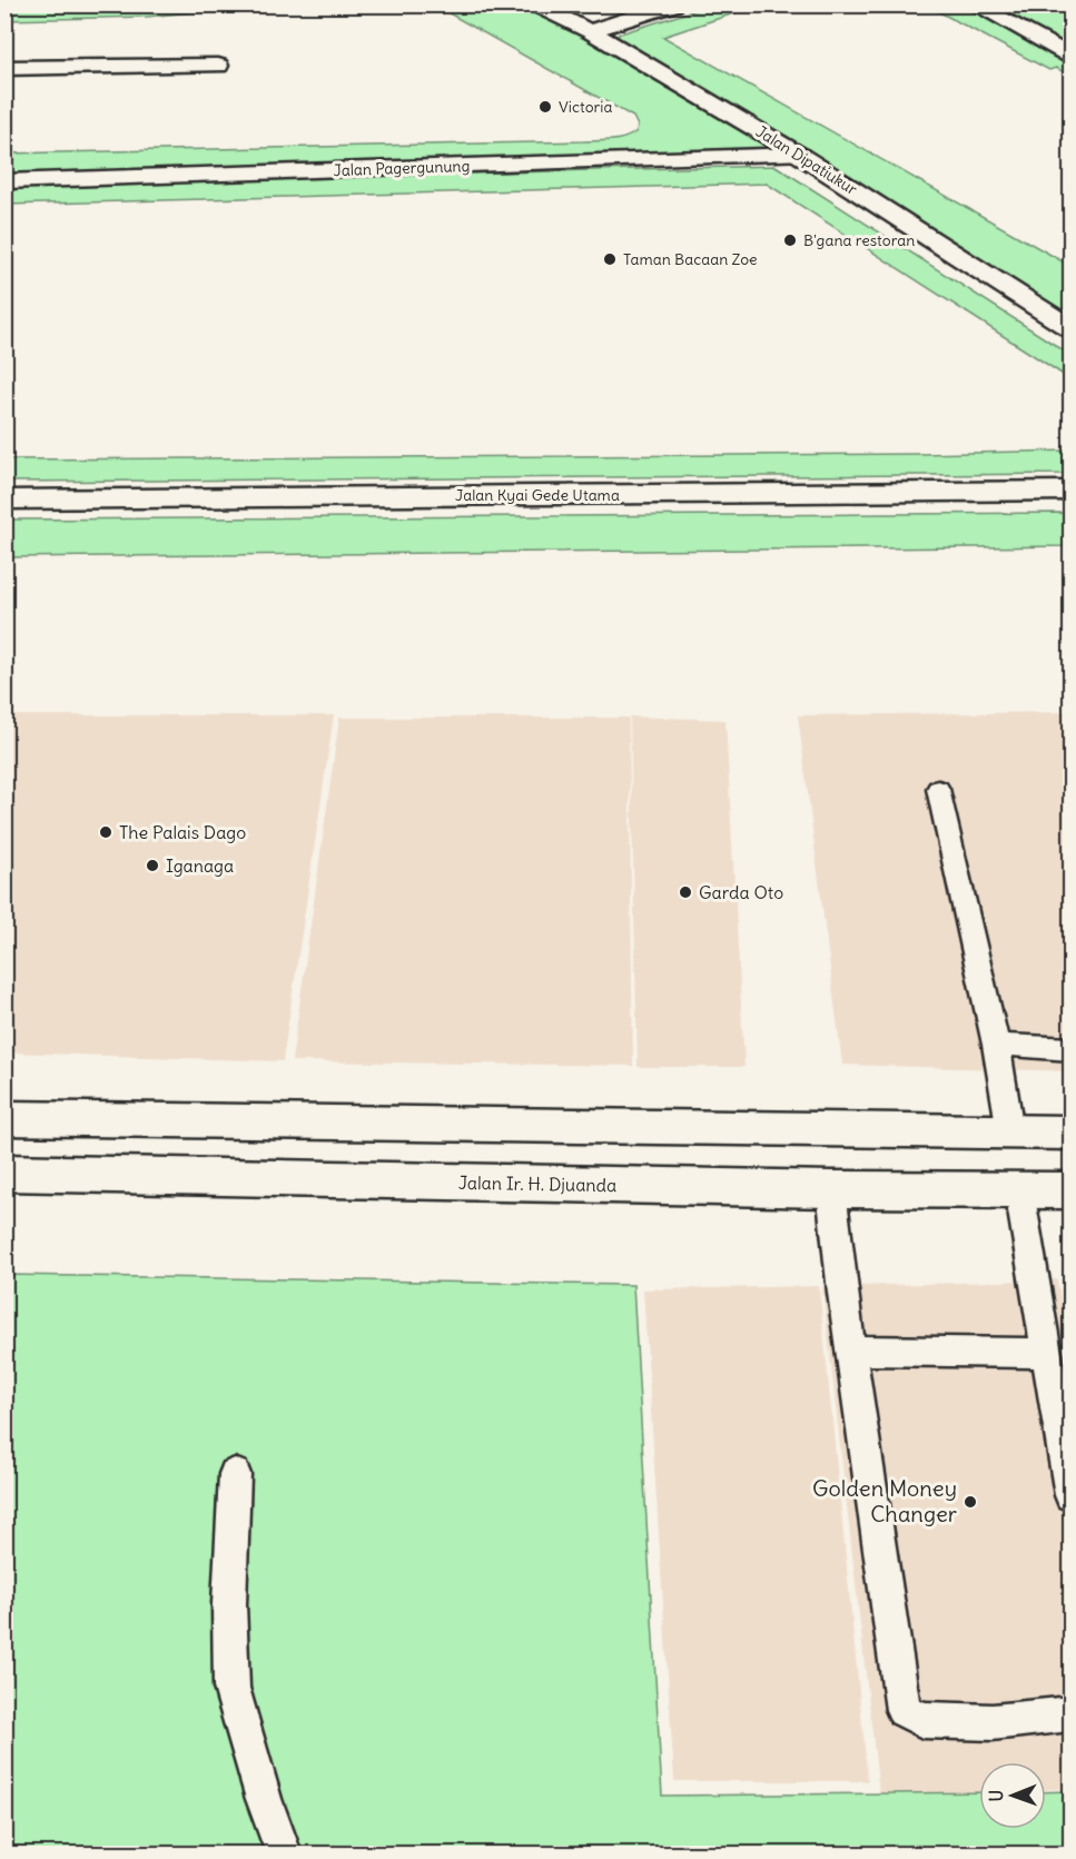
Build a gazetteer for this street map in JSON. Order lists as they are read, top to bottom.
{
  "streets": {
    "street": [
      "Jalan Dipatiukur",
      "Jalan Pagergunung",
      "Jalan Kyai Gede Utama",
      "Jalan Ir. H. Djuanda"
    ]
  },
  "crossings": [
    ["Jalan Dipatiukur", "Jalan Pagergunung"]
  ],
  "places": [
    "Victoria",
    "B'gana restoran",
    "Taman Bacaan Zoe",
    "The Palais Dago",
    "Iganaga",
    "Garda Oto",
    "Golden Money Changer"
  ],
  "north": "left"
}
